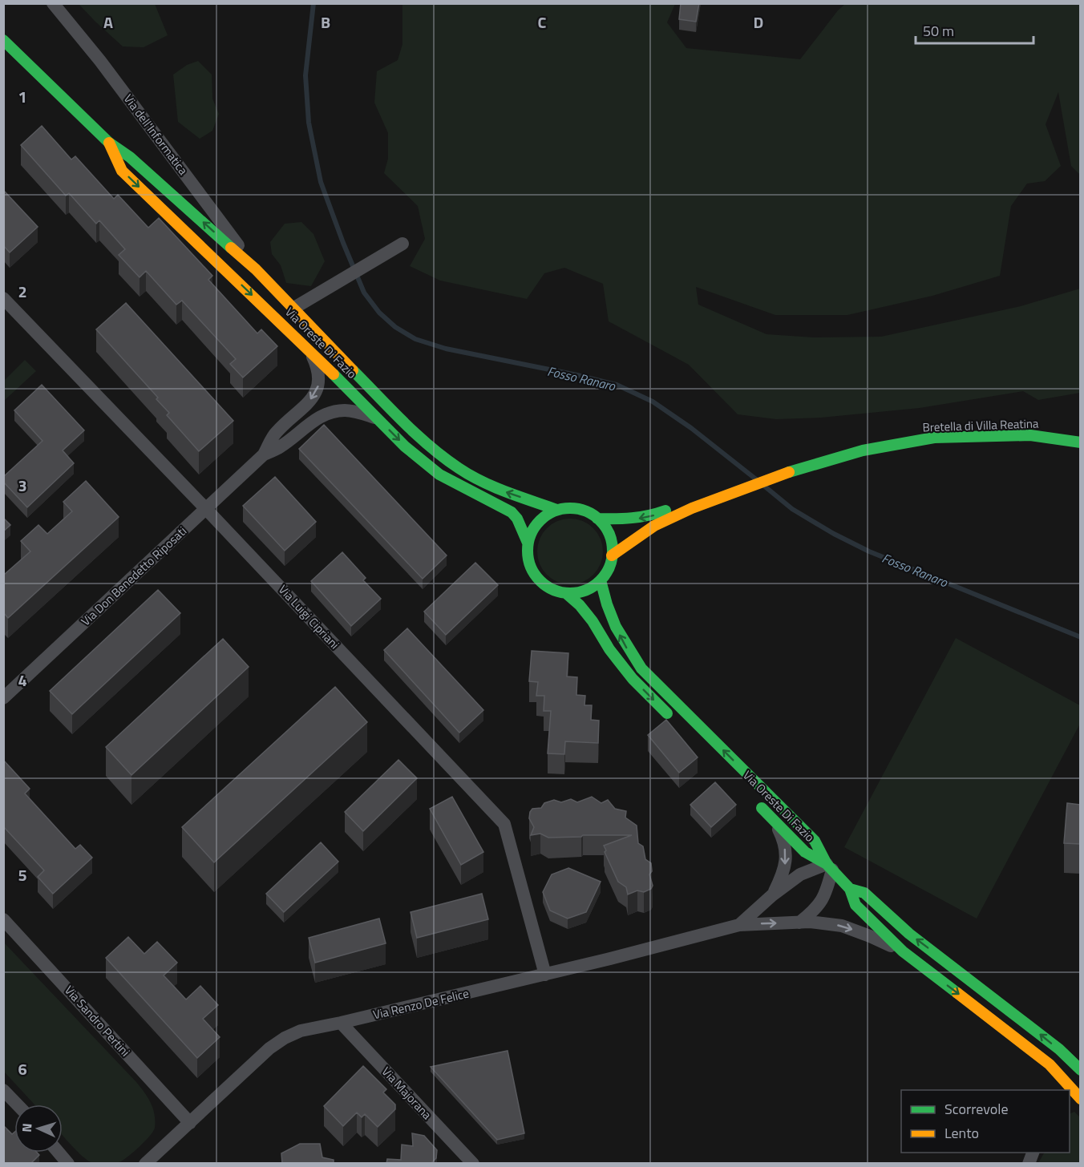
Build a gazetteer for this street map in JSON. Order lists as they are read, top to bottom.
{
  "streets": {
    "main road": ["Via Oreste Di Fazio", "Bretella di Villa Reatina"],
    "street": [
      "Via dell'Informatica",
      "Via Don Benedetto Riposati",
      "Via Luigi Cipriani",
      "Via Renzo De Felice",
      "Via Sandro Pertini",
      "Via Majorana"
    ]
  },
  "crossings": [
    ["Via dell'Informatica", "Via Oreste Di Fazio"],
    ["Via Don Benedetto Riposati", "Via Luigi Cipriani"],
    ["Via Luigi Cipriani", "Via Renzo De Felice"],
    ["Via Renzo De Felice", "Via Sandro Pertini"],
    ["Via Renzo De Felice", "Via Majorana"]
  ],
  "water": ["Fosso Ranaro"],
  "legend": ["Scorrevole", "Lento"],
  "scale_bar": "50 m",
  "north": "left",
  "grid": {
    "columns": [
      "A",
      "B",
      "C",
      "D"
    ],
    "rows": [
      "1",
      "2",
      "3",
      "4",
      "5",
      "6"
    ]
  }
}
